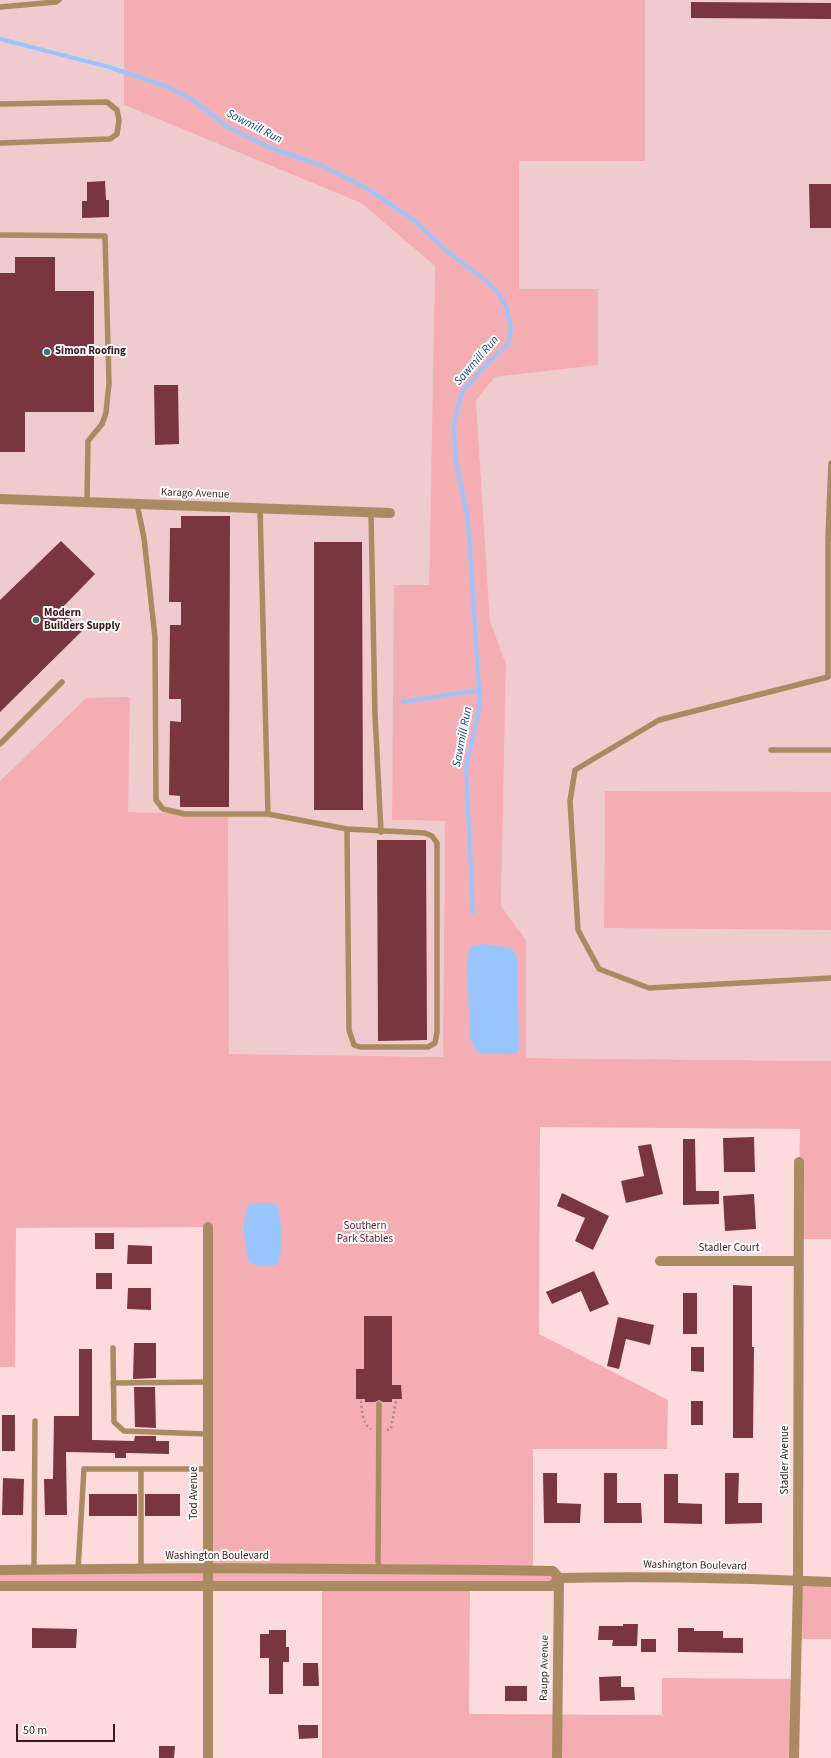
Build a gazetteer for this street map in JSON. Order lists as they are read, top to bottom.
{
  "streets": {
    "street": [
      "Karago Avenue",
      "Stadler Court",
      "Stadler Avenue",
      "Tod Avenue",
      "Washington Boulevard",
      "Raupp Avenue"
    ]
  },
  "crossings": [
    ["Stadler Court", "Stadler Avenue"],
    ["Stadler Avenue", "Washington Boulevard"],
    ["Tod Avenue", "Washington Boulevard"],
    ["Washington Boulevard", "Raupp Avenue"]
  ],
  "water": ["Sawmill Run"],
  "parks": ["Southern Park Stables"],
  "places": ["Simon Roofing", "Modern Builders Supply"],
  "scale_bar": "50 m"
}
